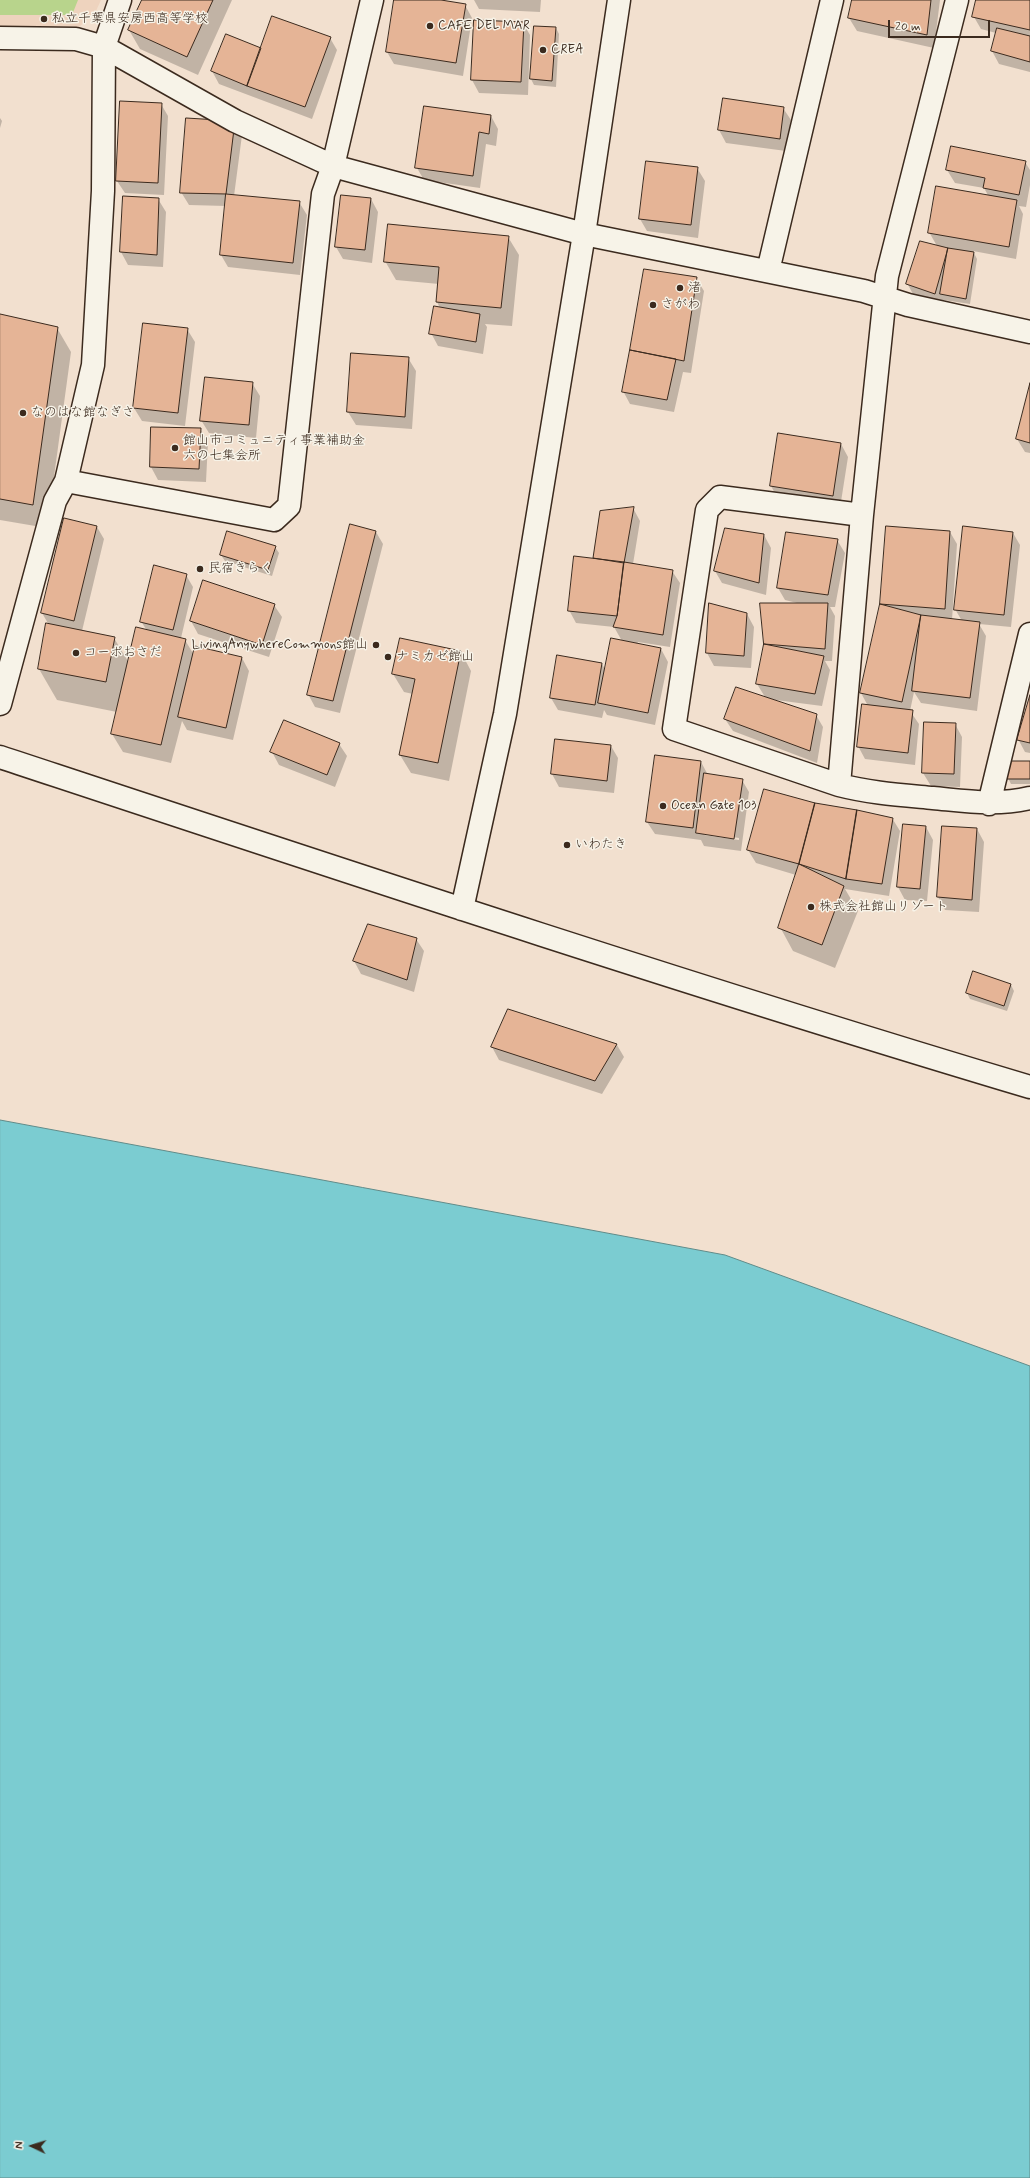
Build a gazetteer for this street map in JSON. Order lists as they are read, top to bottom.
{
  "places": [
    "私立千葉県安房西高等学校",
    "CAFE DEL MAR",
    "CREA",
    "渚",
    "さがわ",
    "なのはな館なぎさ",
    "館山市コミュニティ事業補助金 六の七集会所",
    "民宿きらく",
    "LivingAnywhereCommons館山",
    "コーポおさだ",
    "ナミカゼ館山",
    "Ocean Gate 103",
    "いわたき",
    "株式会社館山リゾート"
  ],
  "scale_bar": "20 m",
  "north": "left"
}
